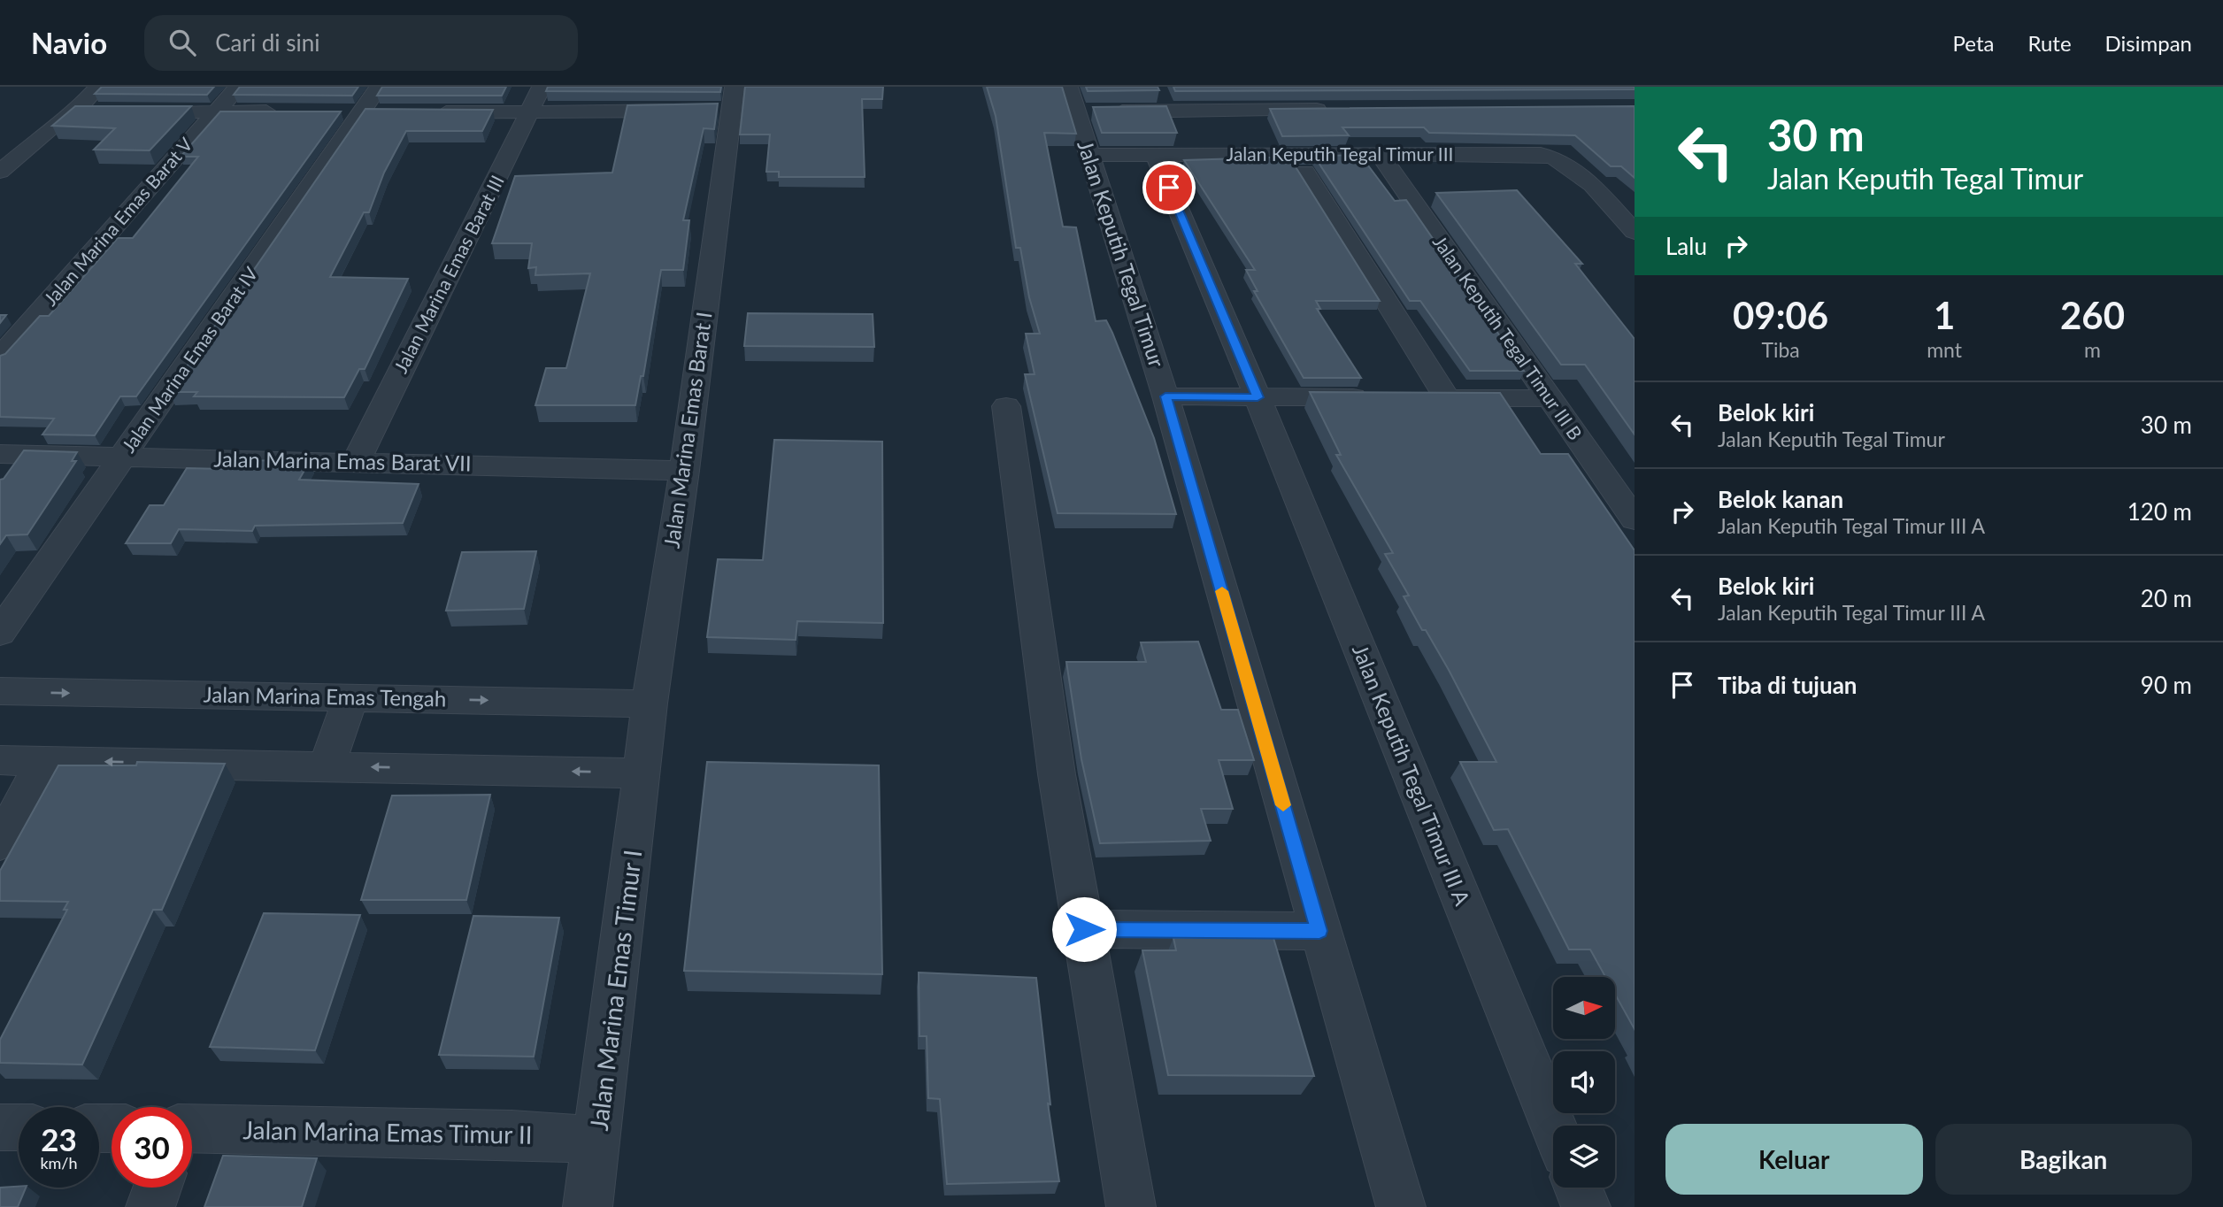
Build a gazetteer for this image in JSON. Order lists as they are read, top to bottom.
{
  "streets": {
    "street": [
      "Jalan Keputih Tegal Timur III",
      "Jalan Marina Emas Barat V",
      "Jalan Keputih Tegal Timur",
      "Jalan Marina Emas Barat III",
      "Jalan Keputih Tegal Timur III B",
      "Jalan Marina Emas Barat IV",
      "Jalan Marina Emas Barat I",
      "Jalan Marina Emas Barat VII",
      "Jalan Marina Emas Tengah",
      "Jalan Keputih Tegal Timur III A",
      "Jalan Marina Emas Timur I",
      "Jalan Marina Emas Timur II"
    ]
  },
  "crossings": [
    ["Jalan Keputih Tegal Timur III", "Jalan Keputih Tegal Timur"],
    ["Jalan Keputih Tegal Timur III", "Jalan Keputih Tegal Timur III B"],
    ["Jalan Keputih Tegal Timur III", "Jalan Keputih Tegal Timur III A"],
    ["Jalan Marina Emas Barat III", "Jalan Marina Emas Barat VII"],
    ["Jalan Marina Emas Barat IV", "Jalan Marina Emas Barat VII"],
    ["Jalan Marina Emas Barat I", "Jalan Marina Emas Barat VII"],
    ["Jalan Marina Emas Barat I", "Jalan Marina Emas Tengah"],
    ["Jalan Marina Emas Barat I", "Jalan Marina Emas Timur I"],
    ["Jalan Marina Emas Timur I", "Jalan Marina Emas Timur II"]
  ],
  "north": "right",
  "page": {
    "header": "Navio",
    "search": "Cari di sini",
    "nav": ["Peta", "Rute", "Disimpan"],
    "turn": ["30 m", "Jalan Keputih Tegal Timur"],
    "then": "Lalu",
    "eta": [
      "09:06",
      "Tiba",
      "1",
      "mnt",
      "260",
      "m"
    ],
    "list": [
      {
        "name": "Belok kiri",
        "note": "Jalan Keputih Tegal Timur",
        "value": "30 m"
      },
      {
        "name": "Belok kanan",
        "note": "Jalan Keputih Tegal Timur III A",
        "value": "120 m"
      },
      {
        "name": "Belok kiri",
        "note": "Jalan Keputih Tegal Timur III A",
        "value": "20 m"
      },
      {
        "name": "Tiba di tujuan",
        "value": "90 m"
      }
    ],
    "speed": "23 km/h",
    "limit": "30",
    "buttons": ["Keluar", "Bagikan"]
  }
}
